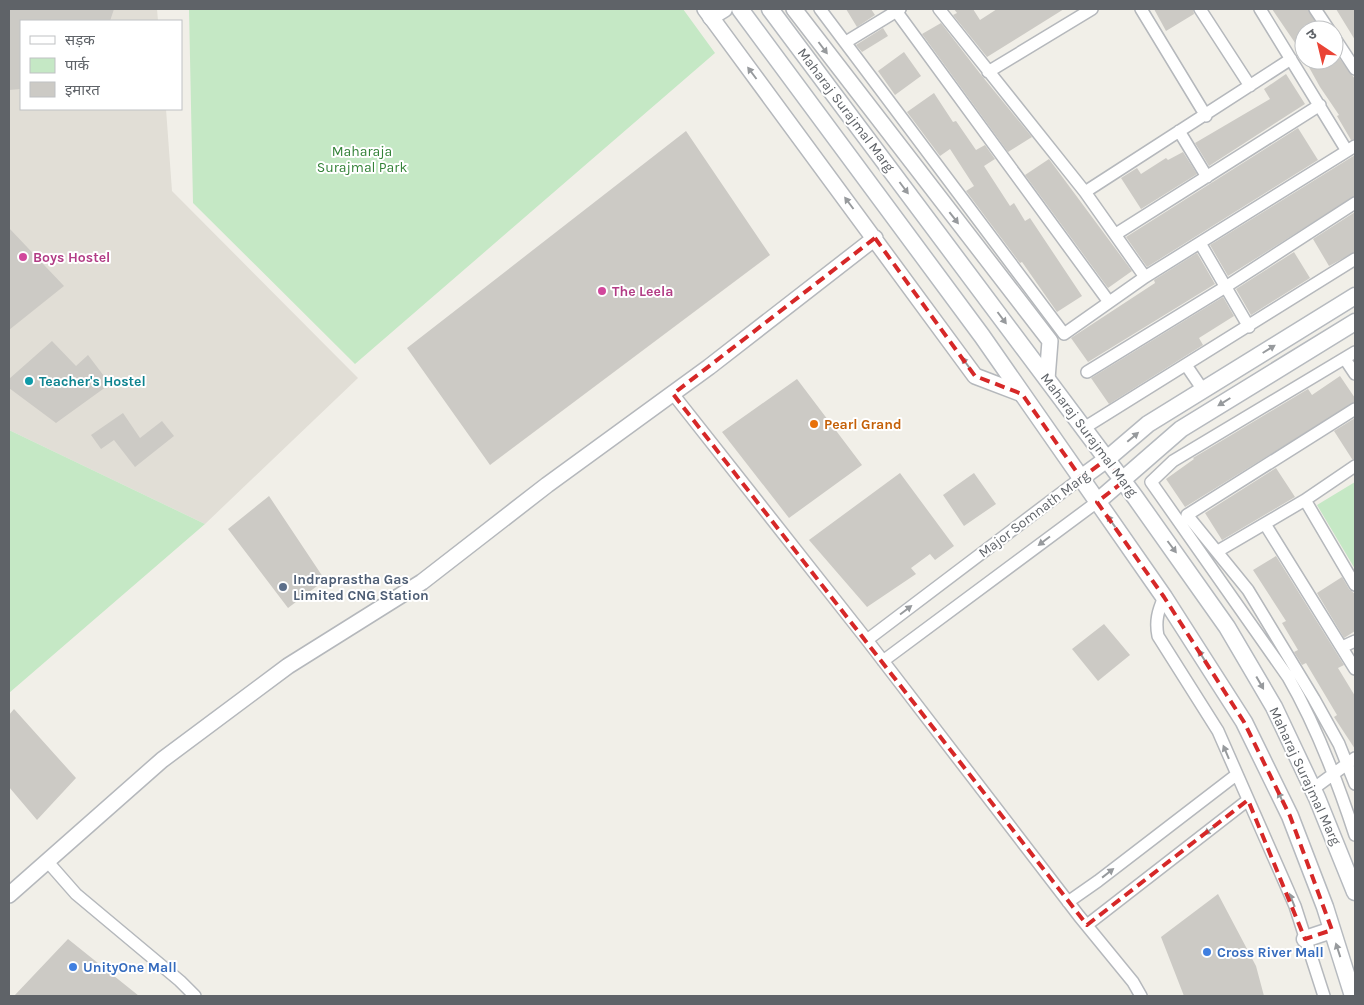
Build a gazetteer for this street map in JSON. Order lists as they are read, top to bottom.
{
  "streets": {
    "main road": ["Maharaj Surajmal Marg", "Major Somnath Marg"]
  },
  "crossings": [
    ["Maharaj Surajmal Marg", "Major Somnath Marg"]
  ],
  "parks": ["Maharaja Surajmal Park"],
  "places": [
    "Boys Hostel",
    "The Leela",
    "Teacher's Hostel",
    "Pearl Grand",
    "Indraprastha Gas Limited CNG Station",
    "Cross River Mall",
    "UnityOne Mall"
  ],
  "legend": ["सड़क", "पार्क", "इमारत"],
  "north": "top left"
}
